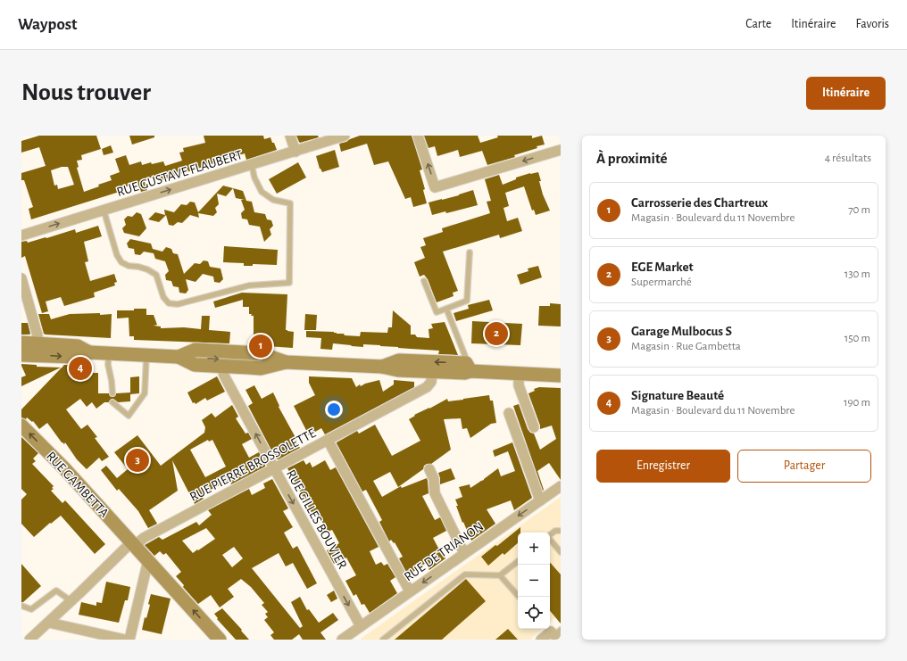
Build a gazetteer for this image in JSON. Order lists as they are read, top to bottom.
{
  "streets": {
    "main road": ["RUE GAMBETTA"],
    "street": [
      "RUE GUSTAVE FLAUBERT",
      "RUE PIERRE BROSSOLETTE",
      "RUE GILLES BOUVIER",
      "RUE DE TRIANON"
    ]
  },
  "crossings": [
    ["RUE PIERRE BROSSOLETTE", "RUE GAMBETTA"],
    ["RUE PIERRE BROSSOLETTE", "RUE GILLES BOUVIER"],
    ["RUE GILLES BOUVIER", "RUE DE TRIANON"]
  ],
  "one_way": ["RUE GUSTAVE FLAUBERT", "RUE GAMBETTA", "RUE DE TRIANON"],
  "page": {
    "header": "Waypost",
    "nav": ["Carte", "Itinéraire", "Favoris"],
    "buttons": [
      "Itinéraire",
      ["Enregistrer", "Partager"]
    ],
    "title": "Nous trouver",
    "heading": ["À proximité", "4 résultats"],
    "list": [
      {
        "mark": "1",
        "name": "Carrosserie des Chartreux",
        "note": "Magasin · Boulevard du 11 Novembre",
        "value": "70 m"
      },
      {
        "mark": "2",
        "name": "EGE Market",
        "note": "Supermarché",
        "value": "130 m"
      },
      {
        "mark": "3",
        "name": "Garage Mulbocus S",
        "note": "Magasin · Rue Gambetta",
        "value": "150 m"
      },
      {
        "mark": "4",
        "name": "Signature Beauté",
        "note": "Magasin · Boulevard du 11 Novembre",
        "value": "190 m"
      }
    ],
    "pins": [
      "2",
      "1",
      "4",
      "3"
    ],
    "map_buttons": ["+", "−"]
  }
}
